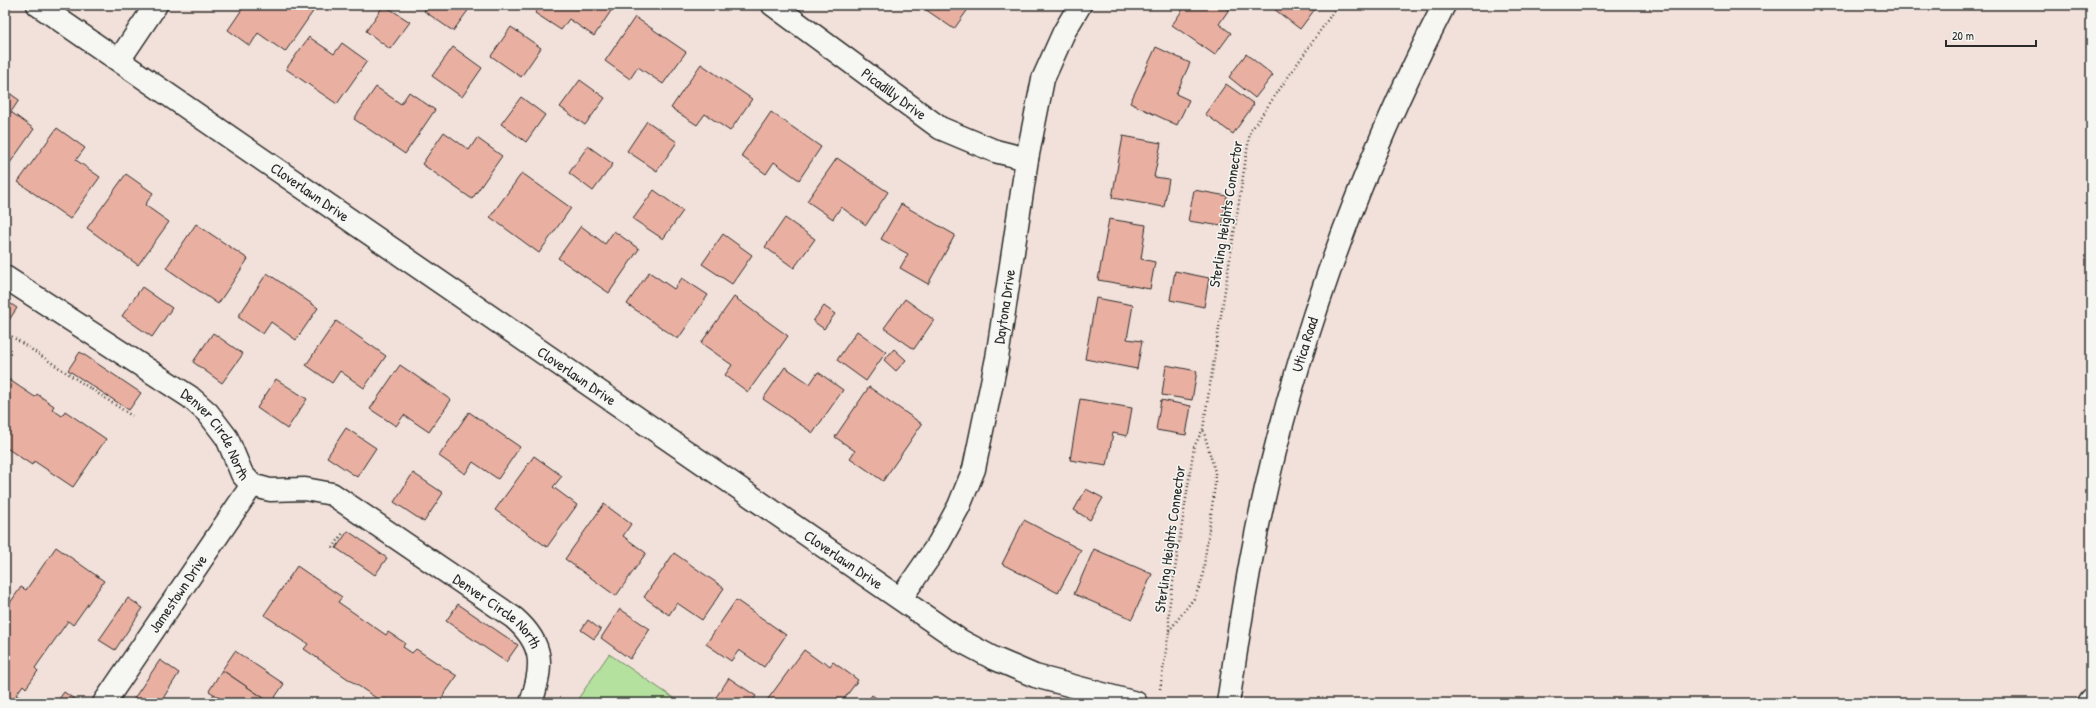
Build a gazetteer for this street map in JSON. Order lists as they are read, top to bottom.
{
  "streets": {
    "street": [
      "Picadilly Drive",
      "Cloverlawn Drive",
      "Daytona Drive",
      "Utica Road",
      "Denver Circle North",
      "Jamestown Drive"
    ],
    "path": ["Sterling Heights Connector"]
  },
  "crossings": [
    ["Picadilly Drive", "Daytona Drive"],
    ["Cloverlawn Drive", "Daytona Drive"],
    ["Denver Circle North", "Jamestown Drive"]
  ],
  "scale_bar": "20 m"
}
